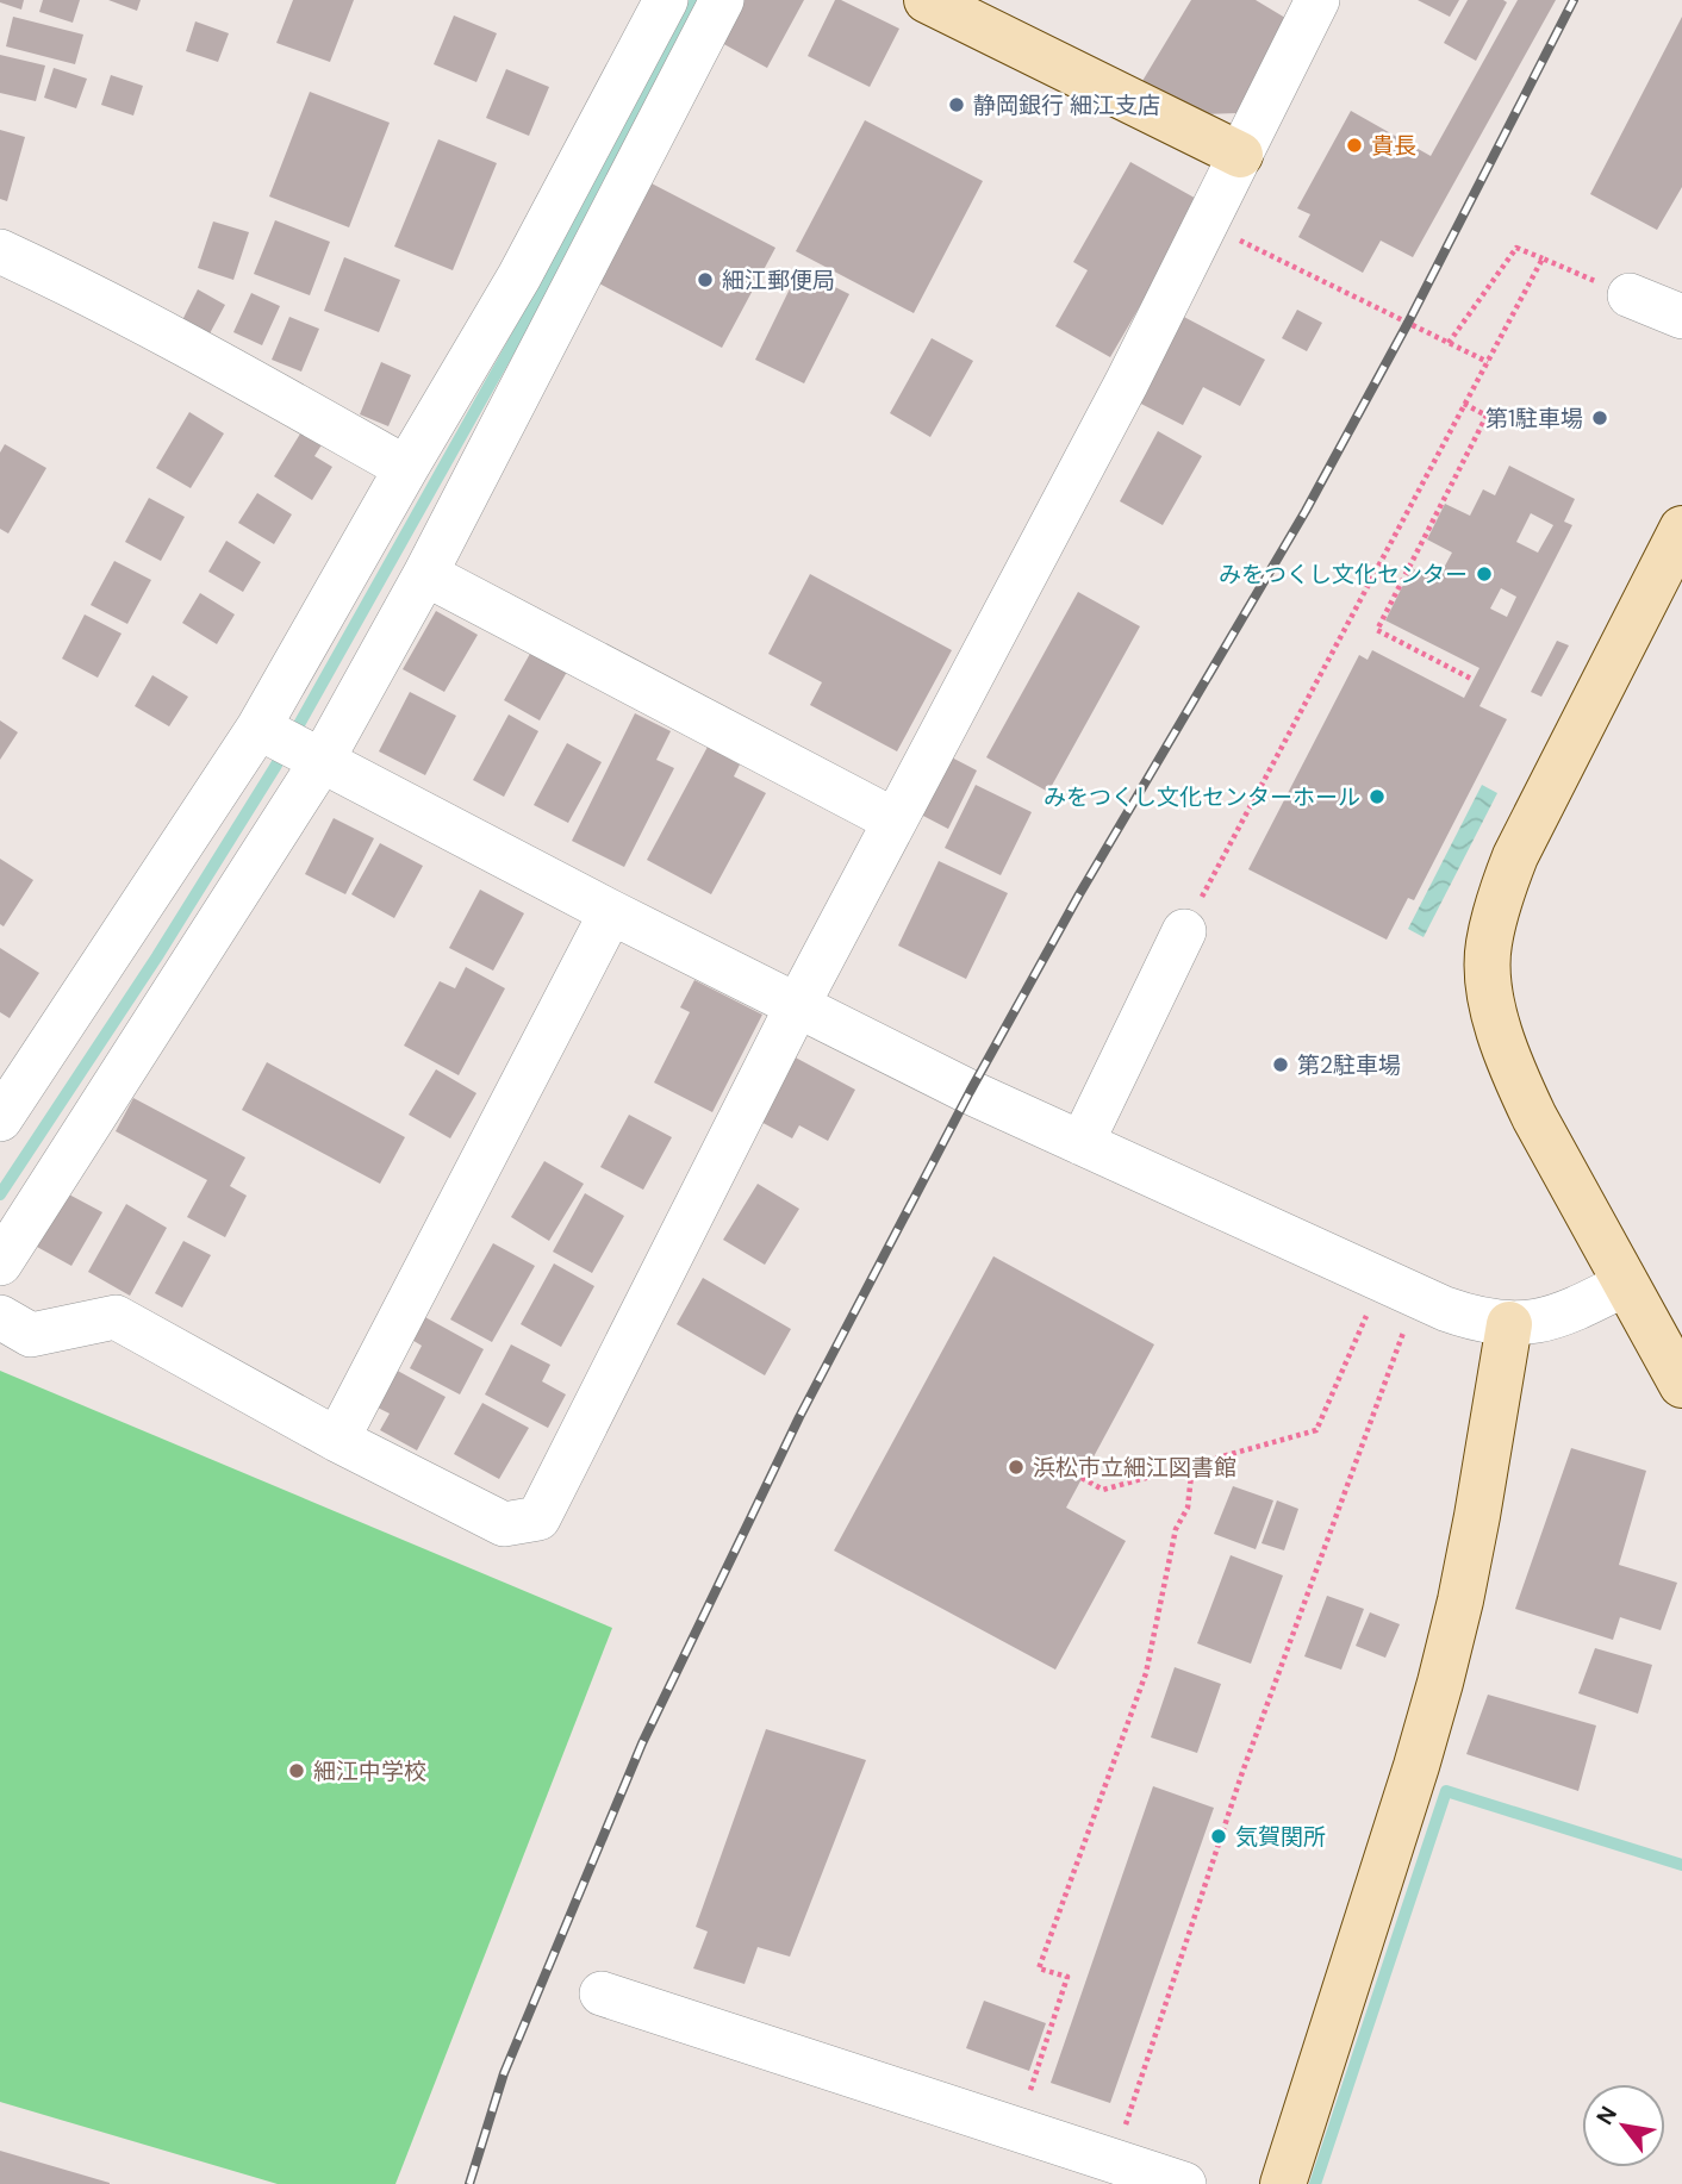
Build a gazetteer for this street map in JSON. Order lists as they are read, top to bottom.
{
  "places": [
    "静岡銀行 細江支店",
    "貴長",
    "細江郵便局",
    "第1駐車場",
    "みをつくし文化センター",
    "みをつくし文化センターホール",
    "第2駐車場",
    "浜松市立細江図書館",
    "細江中学校",
    "気賀関所"
  ],
  "north": "top left"
}
